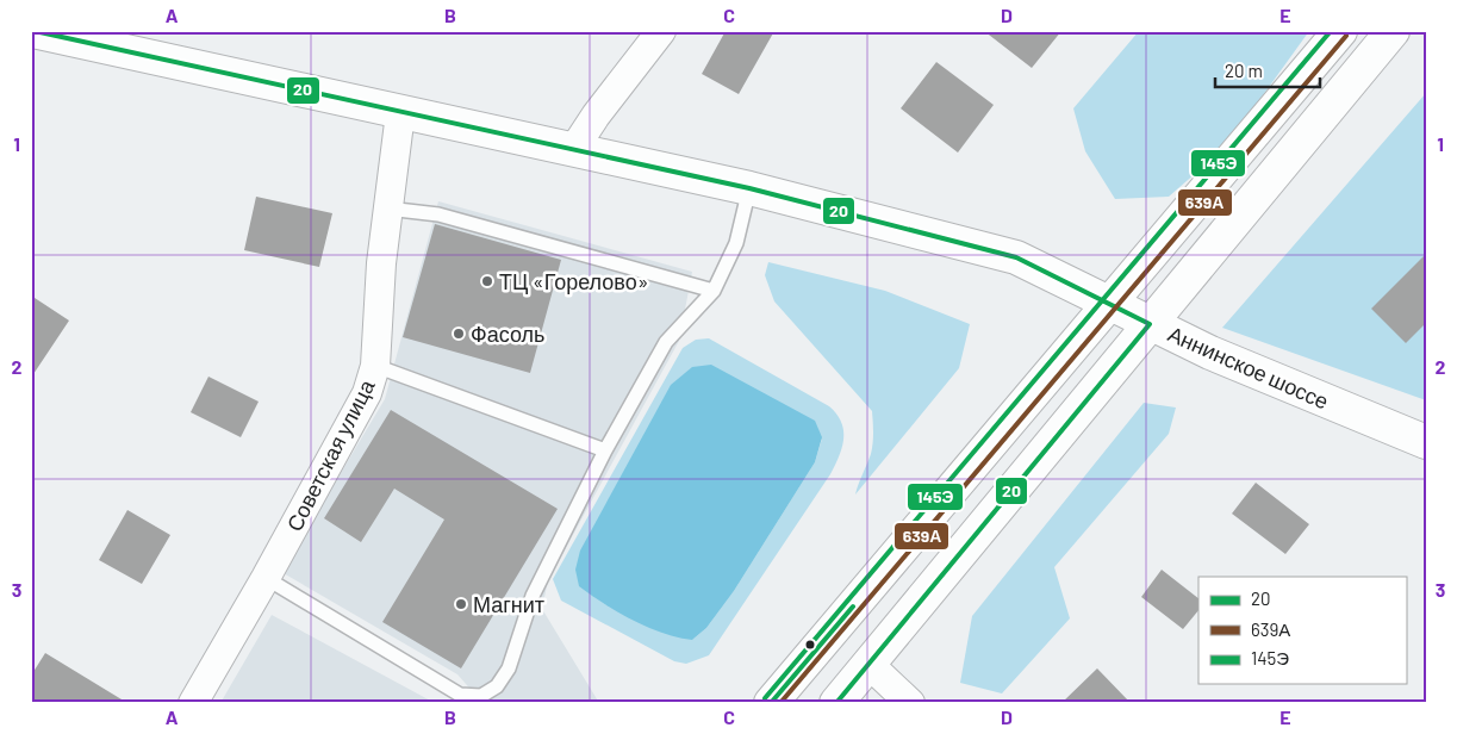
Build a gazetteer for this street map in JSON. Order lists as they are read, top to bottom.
{
  "streets": {
    "main road": ["Аннинское шоссе"],
    "street": ["Советская улица"]
  },
  "crossings": [
    ["Аннинское шоссе", "Советская улица"]
  ],
  "places": ["ТЦ «Горелово»", "Фасоль", "Магнит"],
  "lines": ["transit line 20", "transit line 145Э", "transit line 639А"],
  "legend": ["20", "639А", "145Э"],
  "scale_bar": "20 m",
  "grid": {
    "columns": [
      "A",
      "B",
      "C",
      "D",
      "E"
    ],
    "rows": ["1", "2", "3"]
  }
}
